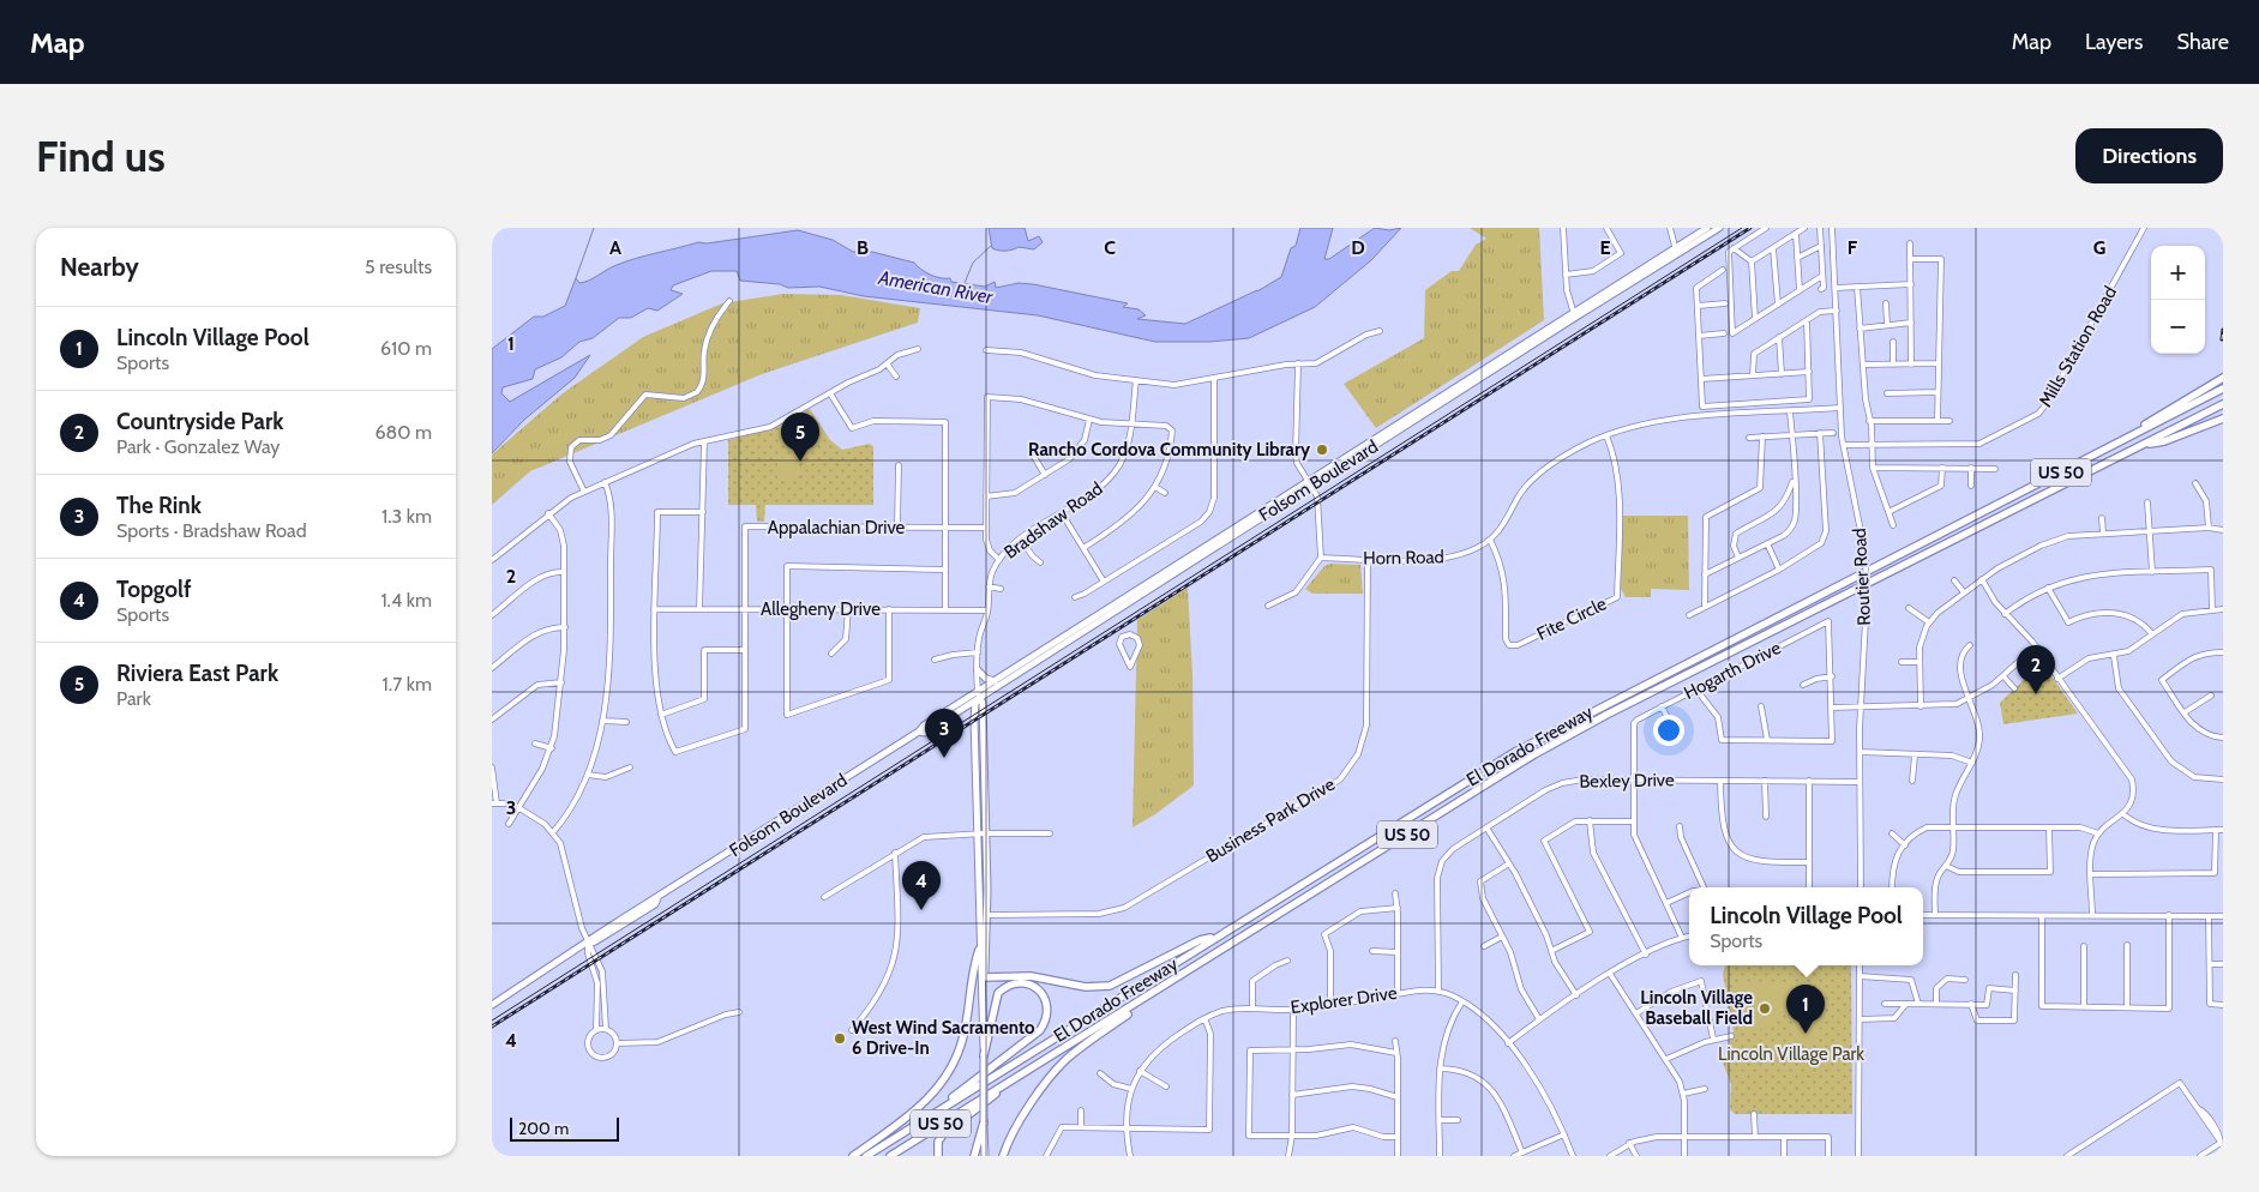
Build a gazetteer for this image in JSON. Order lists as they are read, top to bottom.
{
  "streets": {
    "highway": ["US 50", "El Dorado Freeway"],
    "main road": ["Folsom Boulevard", "Bradshaw Road"],
    "street": [
      "Mills Station Road",
      "Appalachian Drive",
      "Horn Road",
      "Routier Road",
      "Allegheny Drive",
      "Fite Circle",
      "Hogarth Drive",
      "Bexley Drive",
      "Business Park Drive",
      "Explorer Drive"
    ]
  },
  "crossings": [
    ["Mills Station Road", "Routier Road"],
    ["Folsom Boulevard", "Bradshaw Road"],
    ["Bradshaw Road", "Allegheny Drive"],
    ["Bradshaw Road", "Business Park Drive"],
    ["Appalachian Drive", "Allegheny Drive"],
    ["Horn Road", "Routier Road"],
    ["Horn Road", "Fite Circle"],
    ["Horn Road", "Business Park Drive"],
    ["Routier Road", "Bexley Drive"],
    ["Hogarth Drive", "Bexley Drive"],
    ["Bexley Drive", "Explorer Drive"]
  ],
  "water": ["American River"],
  "parks": ["Lincoln Village Park"],
  "places": ["Rancho Cordova Community Library", "Lincoln Village Baseball Field", "West Wind Sacramento 6 Drive-In"],
  "scale_bar": "200 m",
  "page": {
    "header": "Map",
    "nav": ["Map", "Layers", "Share"],
    "buttons": "Directions",
    "title": "Find us",
    "heading": ["Nearby", "5 results"],
    "map_buttons": ["+", "−"],
    "list": [
      {
        "mark": "1",
        "name": "Lincoln Village Pool",
        "note": "Sports",
        "value": "610 m"
      },
      {
        "mark": "2",
        "name": "Countryside Park",
        "note": "Park · Gonzalez Way",
        "value": "680 m"
      },
      {
        "mark": "3",
        "name": "The Rink",
        "note": "Sports · Bradshaw Road",
        "value": "1.3 km"
      },
      {
        "mark": "4",
        "name": "Topgolf",
        "note": "Sports",
        "value": "1.4 km"
      },
      {
        "mark": "5",
        "name": "Riviera East Park",
        "note": "Park",
        "value": "1.7 km"
      }
    ],
    "pins": [
      "5",
      "2",
      "3",
      "4",
      "1"
    ],
    "popup": ["Lincoln Village Pool", "Sports"],
    "scale": "200 m"
  },
  "grid": {
    "columns": [
      "A",
      "B",
      "C",
      "D",
      "E",
      "F",
      "G"
    ],
    "rows": [
      "1",
      "2",
      "3",
      "4"
    ]
  }
}
